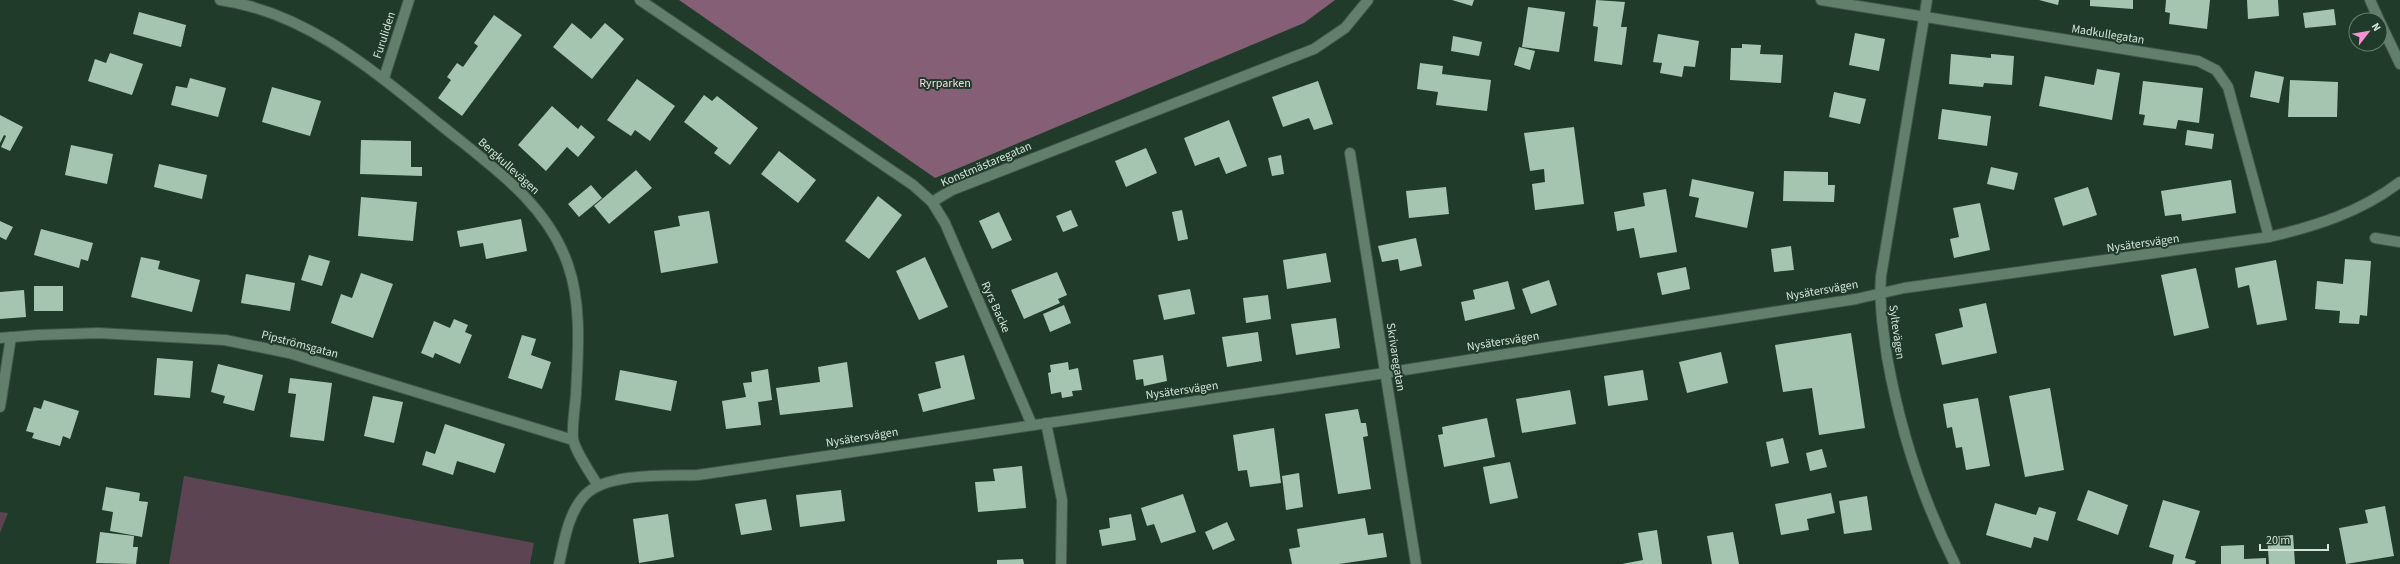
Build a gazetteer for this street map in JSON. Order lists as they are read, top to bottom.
{
  "streets": {
    "street": [
      "Madkullegatan",
      "Furuliden",
      "Konstmästaregatan",
      "Bergkullevägen",
      "Nysätersvägen",
      "Ryrs Backe",
      "Syltevägen",
      "Pipströmsgatan",
      "Skrivaregatan"
    ]
  },
  "crossings": [
    ["Madkullegatan", "Nysätersvägen"],
    ["Madkullegatan", "Syltevägen"],
    ["Furuliden", "Bergkullevägen"],
    ["Konstmästaregatan", "Ryrs Backe"],
    ["Bergkullevägen", "Pipströmsgatan"],
    ["Nysätersvägen", "Ryrs Backe"],
    ["Nysätersvägen", "Syltevägen"],
    ["Nysätersvägen", "Skrivaregatan"]
  ],
  "parks": ["Ryrparken"],
  "scale_bar": "20 m",
  "north": "top right"
}
